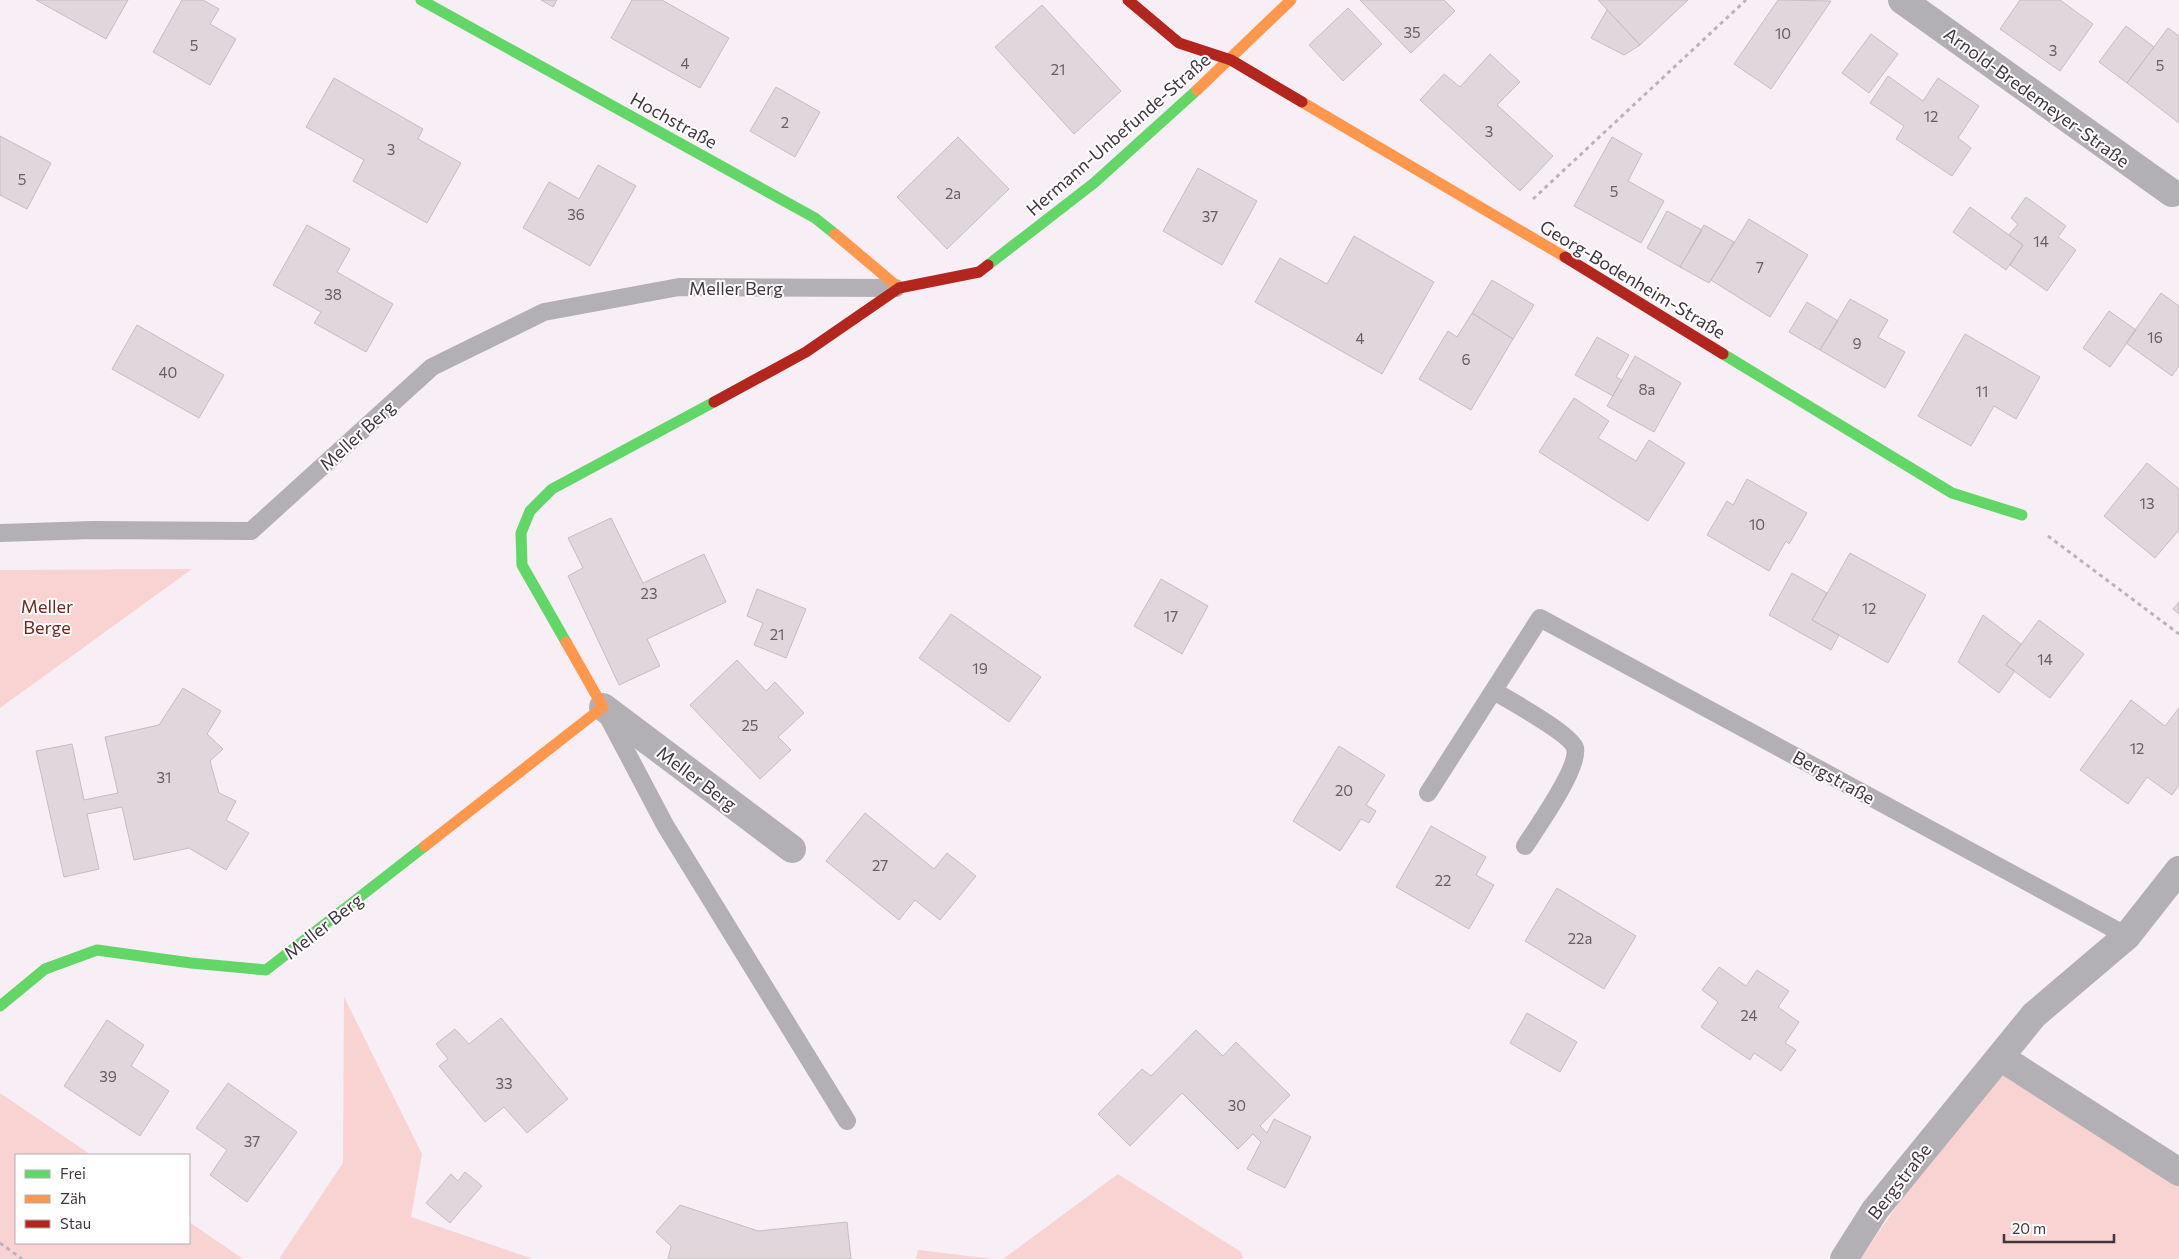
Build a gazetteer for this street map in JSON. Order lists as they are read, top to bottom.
{
  "streets": {
    "street": [
      "Arnold-Bredemeyer-Straße",
      "Hochstraße",
      "Hermann-Unbefunde-Straße",
      "Georg-Bodenheim-Straße",
      "Meller Berg",
      "Bergstraße"
    ]
  },
  "crossings": [
    ["Hochstraße", "Hermann-Unbefunde-Straße"],
    ["Hochstraße", "Meller Berg"],
    ["Hermann-Unbefunde-Straße", "Georg-Bodenheim-Straße"],
    ["Hermann-Unbefunde-Straße", "Meller Berg"]
  ],
  "parks": ["Meller Berge"],
  "house_numbers": [
    "35",
    "10",
    "5",
    "3",
    "4",
    "5",
    "21",
    "12",
    "2",
    "3",
    "3",
    "5",
    "5",
    "2a",
    "36",
    "37",
    "14",
    "7",
    "38",
    "16",
    "4",
    "9",
    "6",
    "40",
    "8a",
    "11",
    "13",
    "10",
    "23",
    "12",
    "17",
    "21",
    "14",
    "19",
    "25",
    "12",
    "31",
    "20",
    "27",
    "22",
    "22a",
    "24",
    "39",
    "33",
    "30",
    "37"
  ],
  "legend": ["Frei", "Zäh", "Stau"],
  "scale_bar": "20 m"
}
